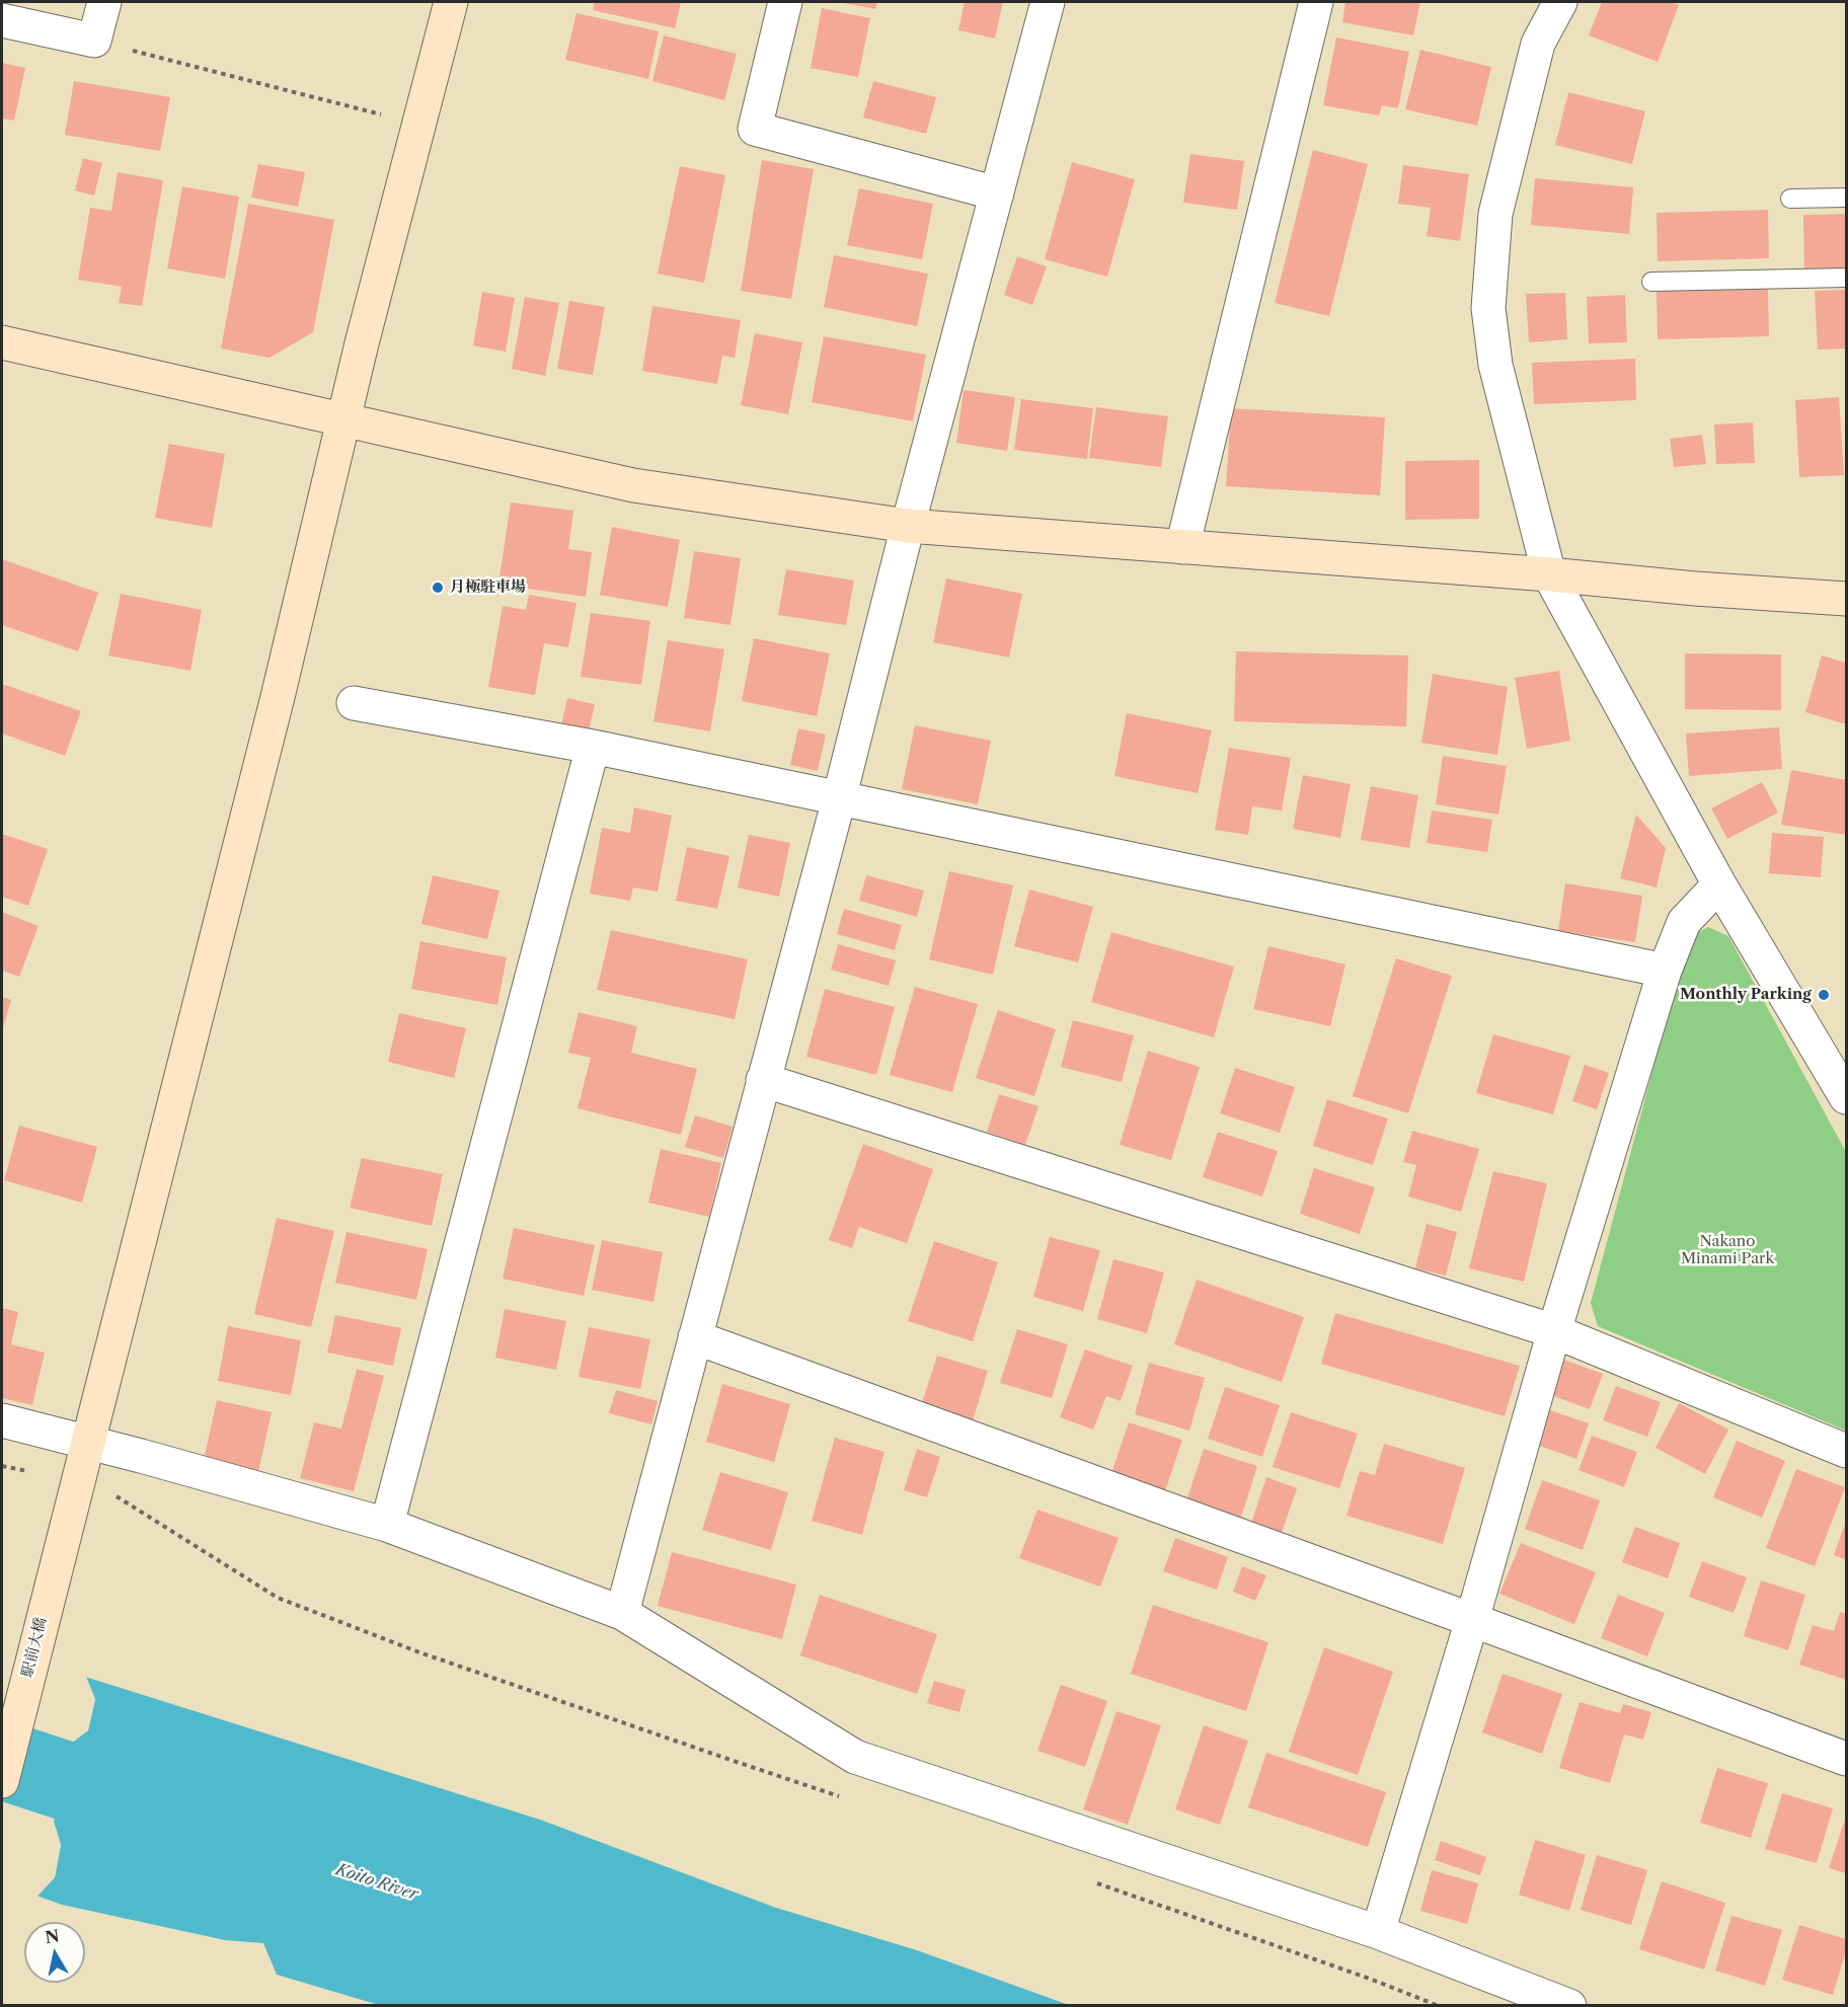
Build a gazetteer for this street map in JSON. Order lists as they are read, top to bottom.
{
  "streets": {
    "street": ["駅前大橋"]
  },
  "water": ["Koito River"],
  "parks": ["Nakano Minami Park"],
  "places": ["月極駐車場", "Monthly Parking"],
  "north": "top"
}
